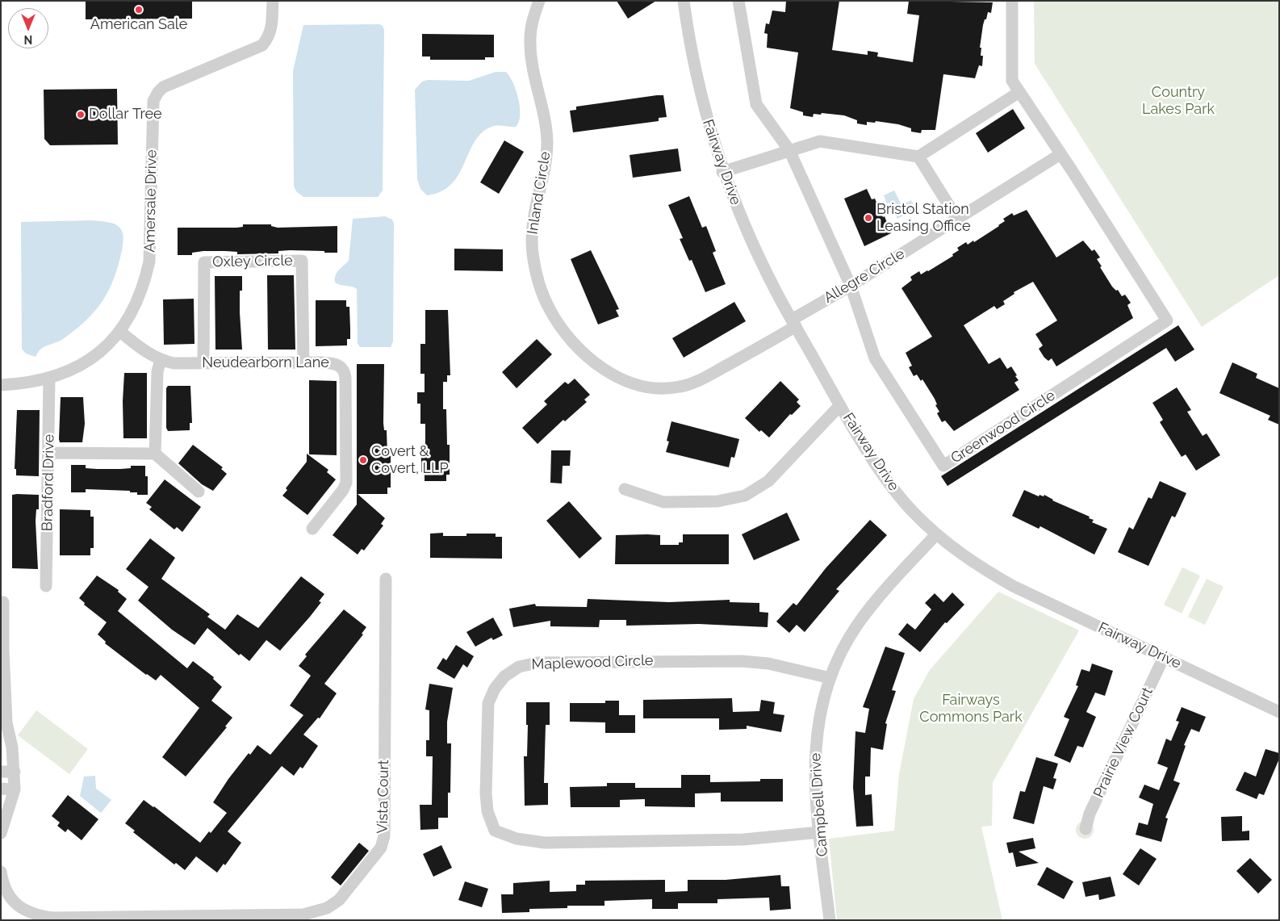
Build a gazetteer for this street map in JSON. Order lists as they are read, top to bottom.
{
  "streets": {
    "street": [
      "Fairway Drive",
      "Inland Circle",
      "Amersale Drive",
      "Oxley Circle",
      "Allegre Circle",
      "Neudearborn Lane",
      "Greenwood Circle",
      "Bradford Drive",
      "Maplewood Circle",
      "Prairie View Court",
      "Vista Court",
      "Campbell Drive"
    ]
  },
  "crossings": [
    ["Fairway Drive", "Inland Circle"],
    ["Fairway Drive", "Allegre Circle"],
    ["Fairway Drive", "Prairie View Court"],
    ["Fairway Drive", "Campbell Drive"],
    ["Inland Circle", "Allegre Circle"],
    ["Amersale Drive", "Neudearborn Lane"],
    ["Amersale Drive", "Bradford Drive"],
    ["Oxley Circle", "Neudearborn Lane"],
    ["Allegre Circle", "Greenwood Circle"],
    ["Maplewood Circle", "Campbell Drive"]
  ],
  "parks": ["Country Lakes Park", "Fairways Commons Park"],
  "places": [
    "American Sale",
    "Dollar Tree",
    "Bristol Station Leasing Office",
    "Covert & Covert, LLP"
  ],
  "north": "bottom"
}
